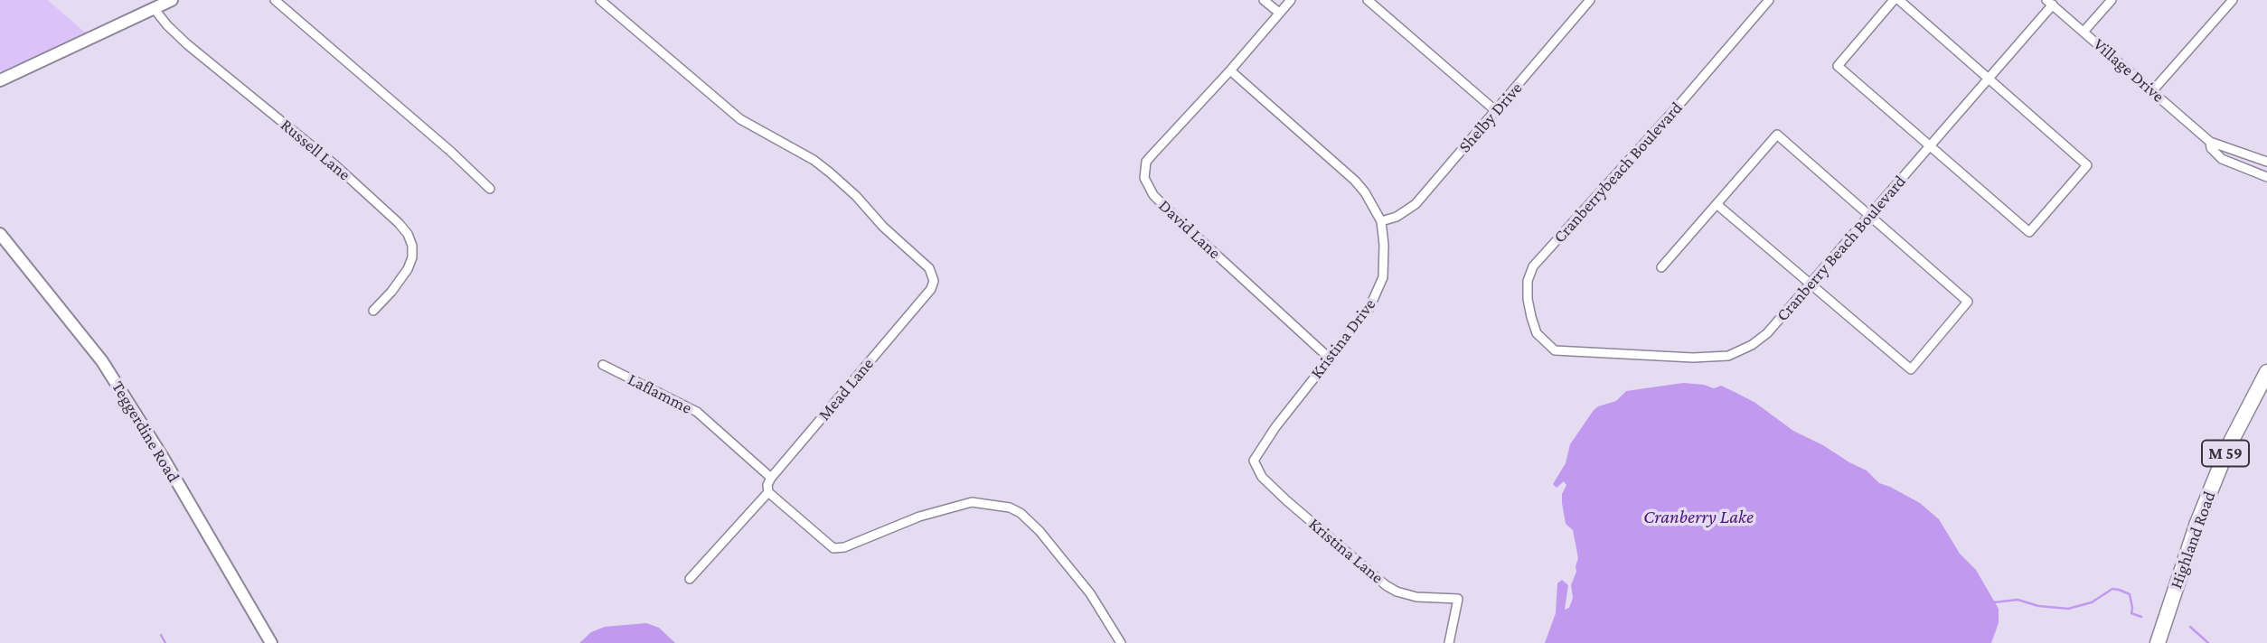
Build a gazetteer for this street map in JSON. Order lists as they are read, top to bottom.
{
  "streets": {
    "highway": ["M 59", "Highland Road"],
    "street": [
      "Village Drive",
      "Shelby Drive",
      "Russell Lane",
      "Cranberrybeach Boulevard",
      "David Lane",
      "Cranberry Beach Boulevard",
      "Kristina Drive",
      "Mead Lane",
      "Laflamme",
      "Teggerdine Road",
      "Kristina Lane"
    ]
  },
  "crossings": [
    ["Village Drive", "Cranberry Beach Boulevard"],
    ["Shelby Drive", "Kristina Drive"],
    ["Cranberrybeach Boulevard", "Cranberry Beach Boulevard"],
    ["David Lane", "Kristina Drive"],
    ["Kristina Drive", "Kristina Lane"],
    ["Mead Lane", "Laflamme"]
  ],
  "water": ["Cranberry Lake"]
}
